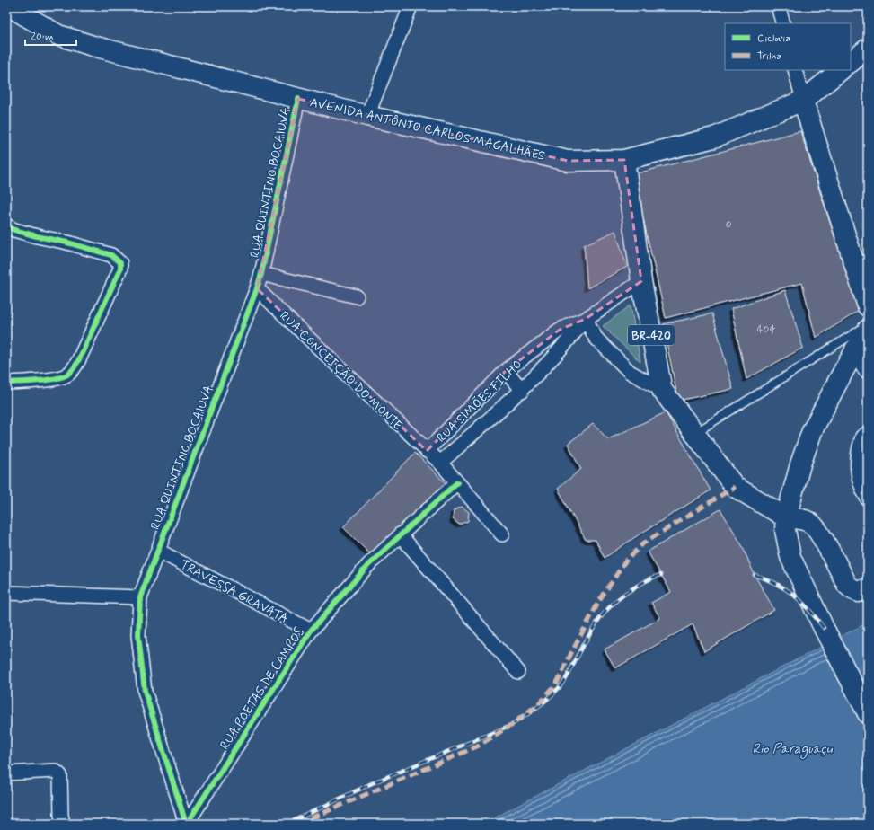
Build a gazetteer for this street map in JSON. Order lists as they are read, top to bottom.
{
  "streets": {
    "main road": ["AVENIDA ANTÔNIO CARLOS MAGALHÃES", "BR-420"],
    "street": [
      "RUA QUINTINO BOCAIUVA",
      "RUA CONCEIÇÃO DO MONTE",
      "RUA SIMÕES FILHO",
      "TRAVESSA GRAVATA",
      "RUA POETAS DE CAMPOS"
    ]
  },
  "crossings": [
    ["AVENIDA ANTÔNIO CARLOS MAGALHÃES", "RUA QUINTINO BOCAIUVA"],
    ["AVENIDA ANTÔNIO CARLOS MAGALHÃES", "BR-420"],
    ["RUA QUINTINO BOCAIUVA", "RUA CONCEIÇÃO DO MONTE"],
    ["RUA QUINTINO BOCAIUVA", "TRAVESSA GRAVATA"],
    ["RUA QUINTINO BOCAIUVA", "RUA POETAS DE CAMPOS"],
    ["BR-420", "RUA SIMÕES FILHO"],
    ["RUA CONCEIÇÃO DO MONTE", "RUA SIMÕES FILHO"],
    ["RUA CONCEIÇÃO DO MONTE", "RUA POETAS DE CAMPOS"],
    ["TRAVESSA GRAVATA", "RUA POETAS DE CAMPOS"]
  ],
  "water": ["Rio Paraguaçu"],
  "house_numbers": ["0", "404"],
  "legend": ["Ciclovia", "Trilha"],
  "scale_bar": "20 m"
}
